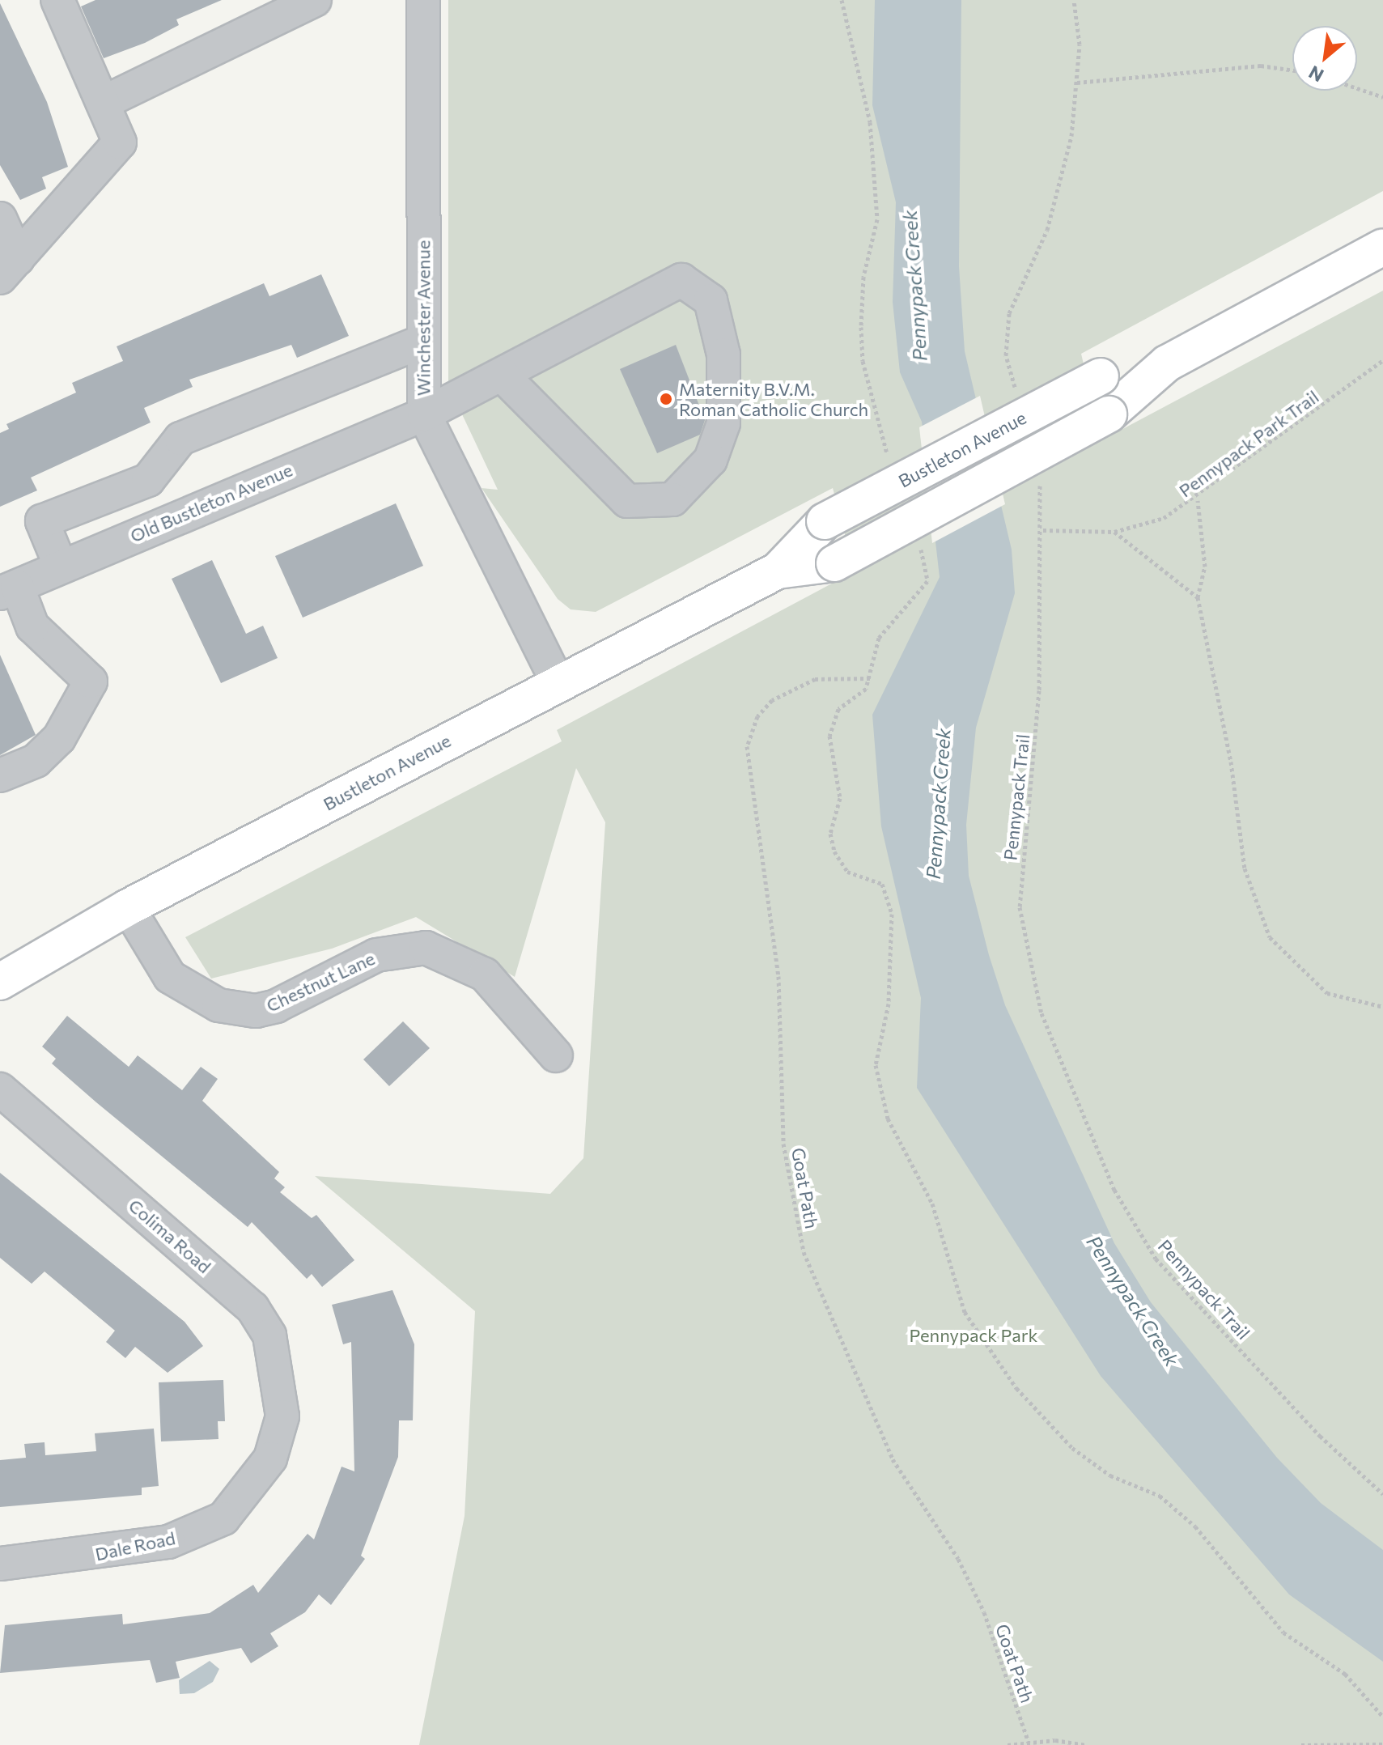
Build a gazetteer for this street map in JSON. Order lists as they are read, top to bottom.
{
  "streets": {
    "main road": ["Bustleton Avenue"],
    "street": [
      "Winchester Avenue",
      "Old Bustleton Avenue",
      "Chestnut Lane",
      "Colima Road",
      "Dale Road"
    ],
    "path": ["Pennypack Park Trail", "Pennypack Trail", "Goat Path"]
  },
  "crossings": [
    ["Winchester Avenue", "Bustleton Avenue"],
    ["Winchester Avenue", "Old Bustleton Avenue"],
    ["Pennypack Park Trail", "Pennypack Trail"],
    ["Bustleton Avenue", "Chestnut Lane"],
    ["Colima Road", "Dale Road"]
  ],
  "water": ["Pennypack Creek"],
  "parks": ["Pennypack Park"],
  "places": ["Maternity B.V.M. Roman Catholic Church"],
  "north": "bottom left"
}
